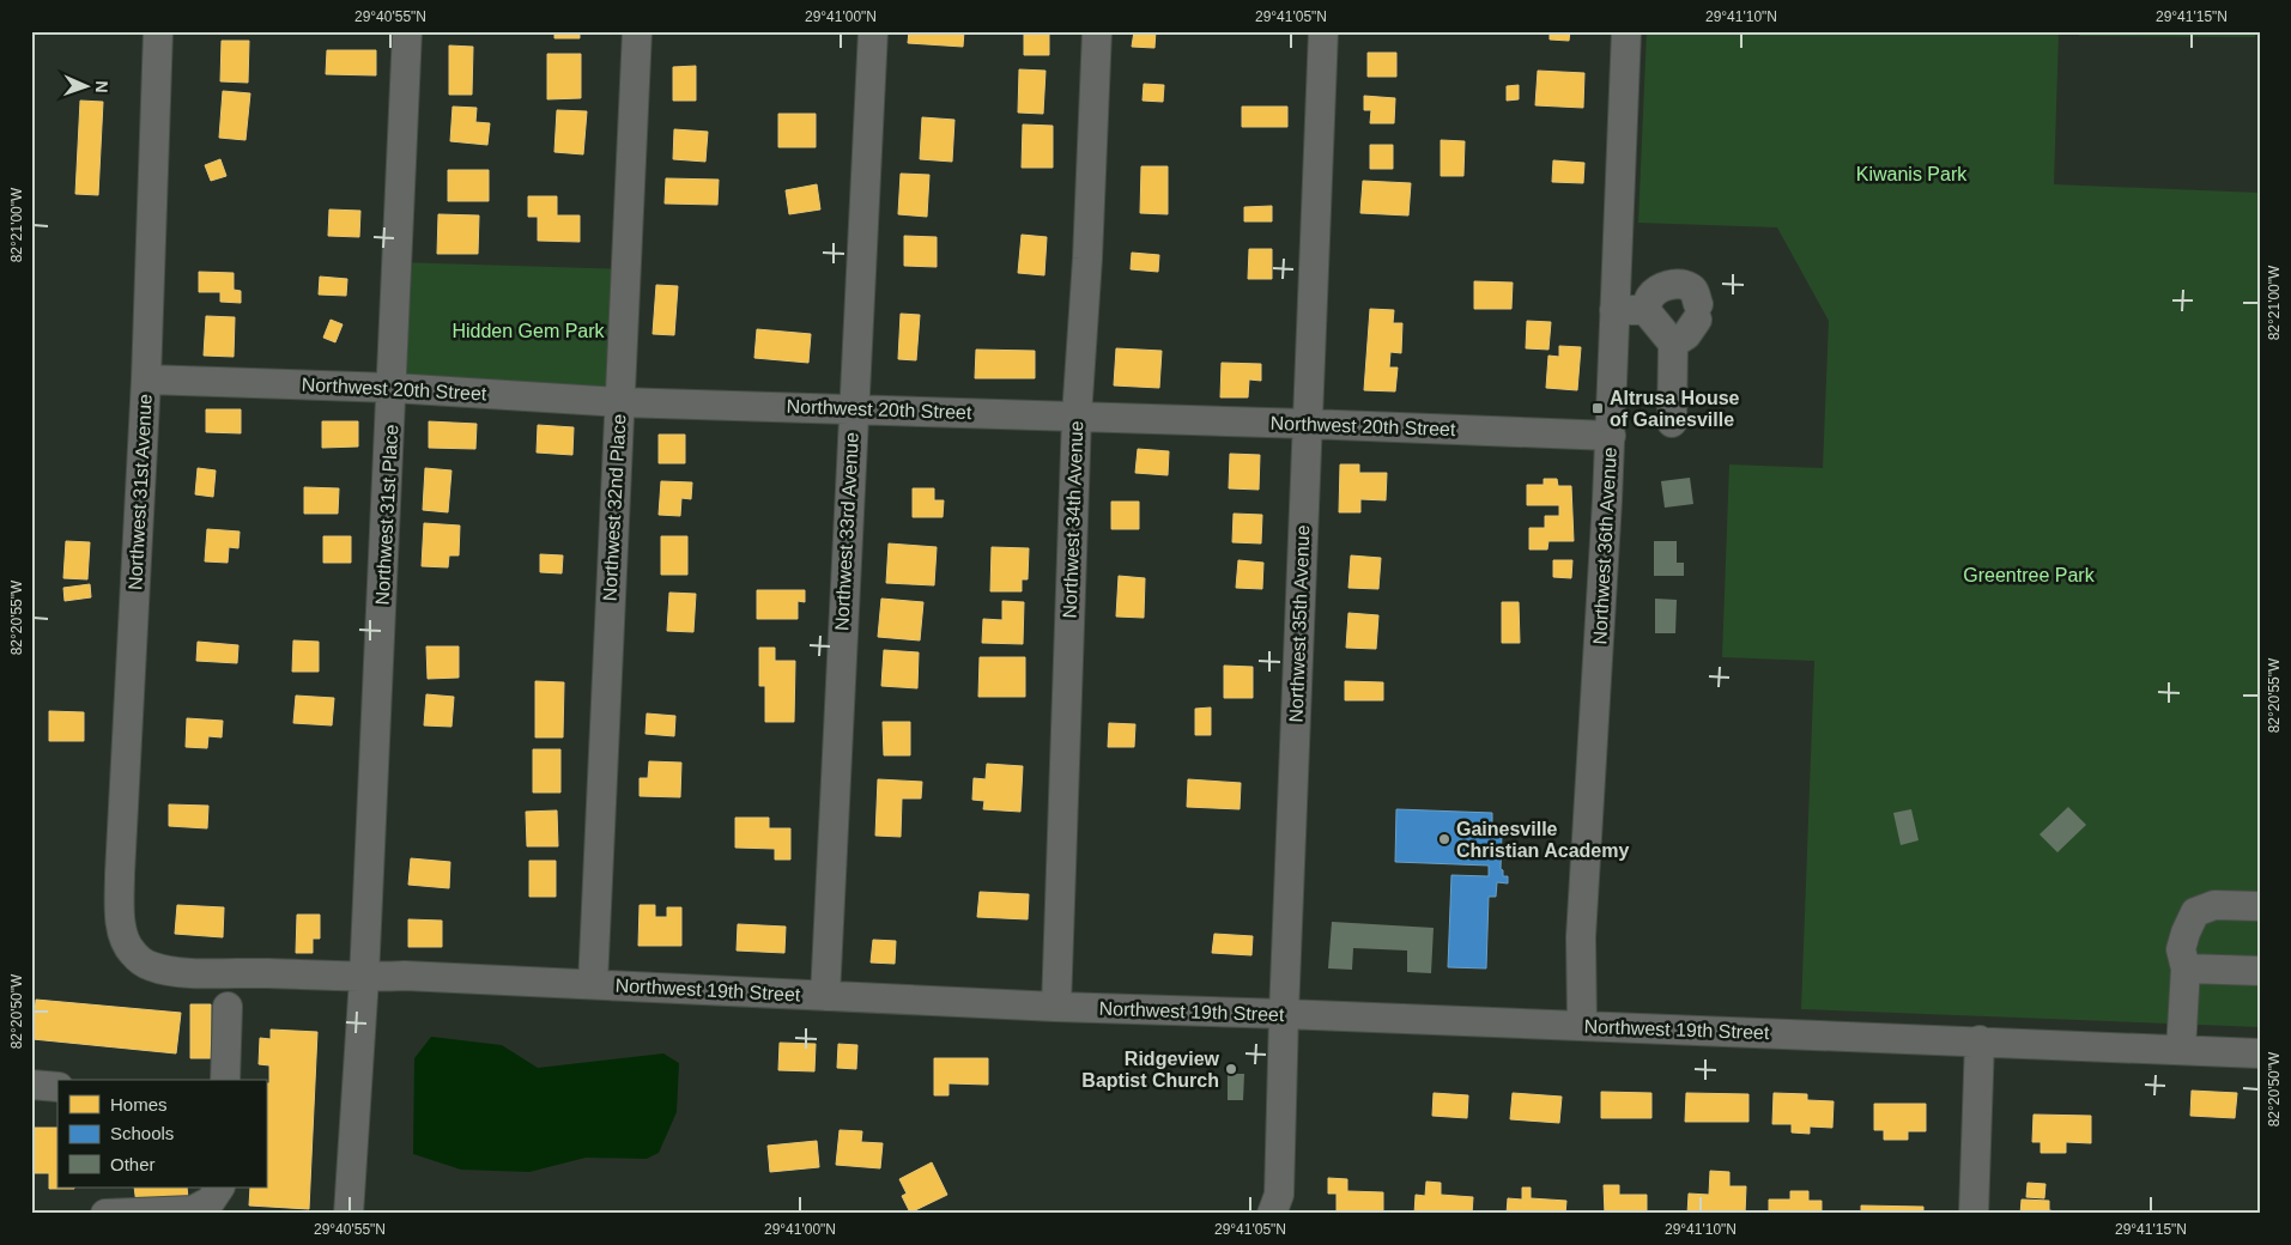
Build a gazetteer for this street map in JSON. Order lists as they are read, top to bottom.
{
  "streets": {
    "street": [
      "Northwest 20th Street",
      "Northwest 31st Avenue",
      "Northwest 32nd Place",
      "Northwest 31st Place",
      "Northwest 34th Avenue",
      "Northwest 33rd Avenue",
      "Northwest 36th Avenue",
      "Northwest 35th Avenue",
      "Northwest 19th Street"
    ]
  },
  "crossings": [
    ["Northwest 20th Street", "Northwest 31st Avenue"],
    ["Northwest 20th Street", "Northwest 32nd Place"],
    ["Northwest 20th Street", "Northwest 31st Place"],
    ["Northwest 20th Street", "Northwest 34th Avenue"],
    ["Northwest 20th Street", "Northwest 33rd Avenue"],
    ["Northwest 20th Street", "Northwest 36th Avenue"],
    ["Northwest 20th Street", "Northwest 35th Avenue"],
    ["Northwest 31st Avenue", "Northwest 19th Street"],
    ["Northwest 32nd Place", "Northwest 19th Street"],
    ["Northwest 31st Place", "Northwest 19th Street"],
    ["Northwest 34th Avenue", "Northwest 19th Street"],
    ["Northwest 33rd Avenue", "Northwest 19th Street"],
    ["Northwest 36th Avenue", "Northwest 19th Street"],
    ["Northwest 35th Avenue", "Northwest 19th Street"]
  ],
  "parks": ["Kiwanis Park", "Hidden Gem Park", "Greentree Park"],
  "places": {
    "transit": ["Altrusa House of Gainesville"],
    "other": ["Gainesville Christian Academy", "Ridgeview Baptist Church"]
  },
  "legend": ["Homes", "Schools", "Other"],
  "north": "right",
  "coordinates": [
    "29°40'55\"N",
    "29°41'00\"N",
    "29°41'05\"N",
    "29°41'10\"N",
    "29°41'15\"N",
    "82°21'00\"W",
    "82°20'55\"W",
    "82°20'50\"W"
  ]
}
